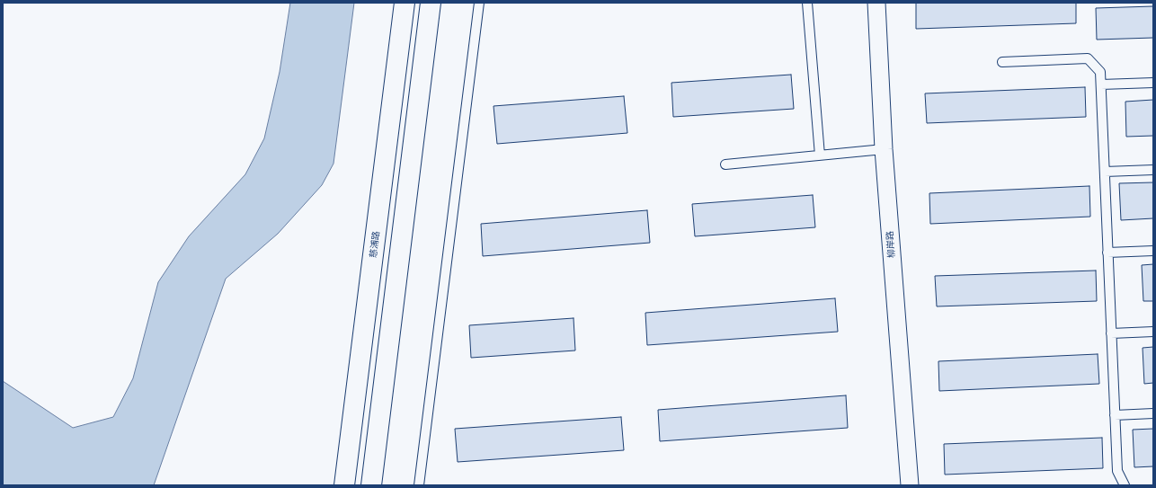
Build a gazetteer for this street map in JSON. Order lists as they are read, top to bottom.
{
  "streets": {
    "street": ["慈浦路", "柳岸路"]
  }
}
